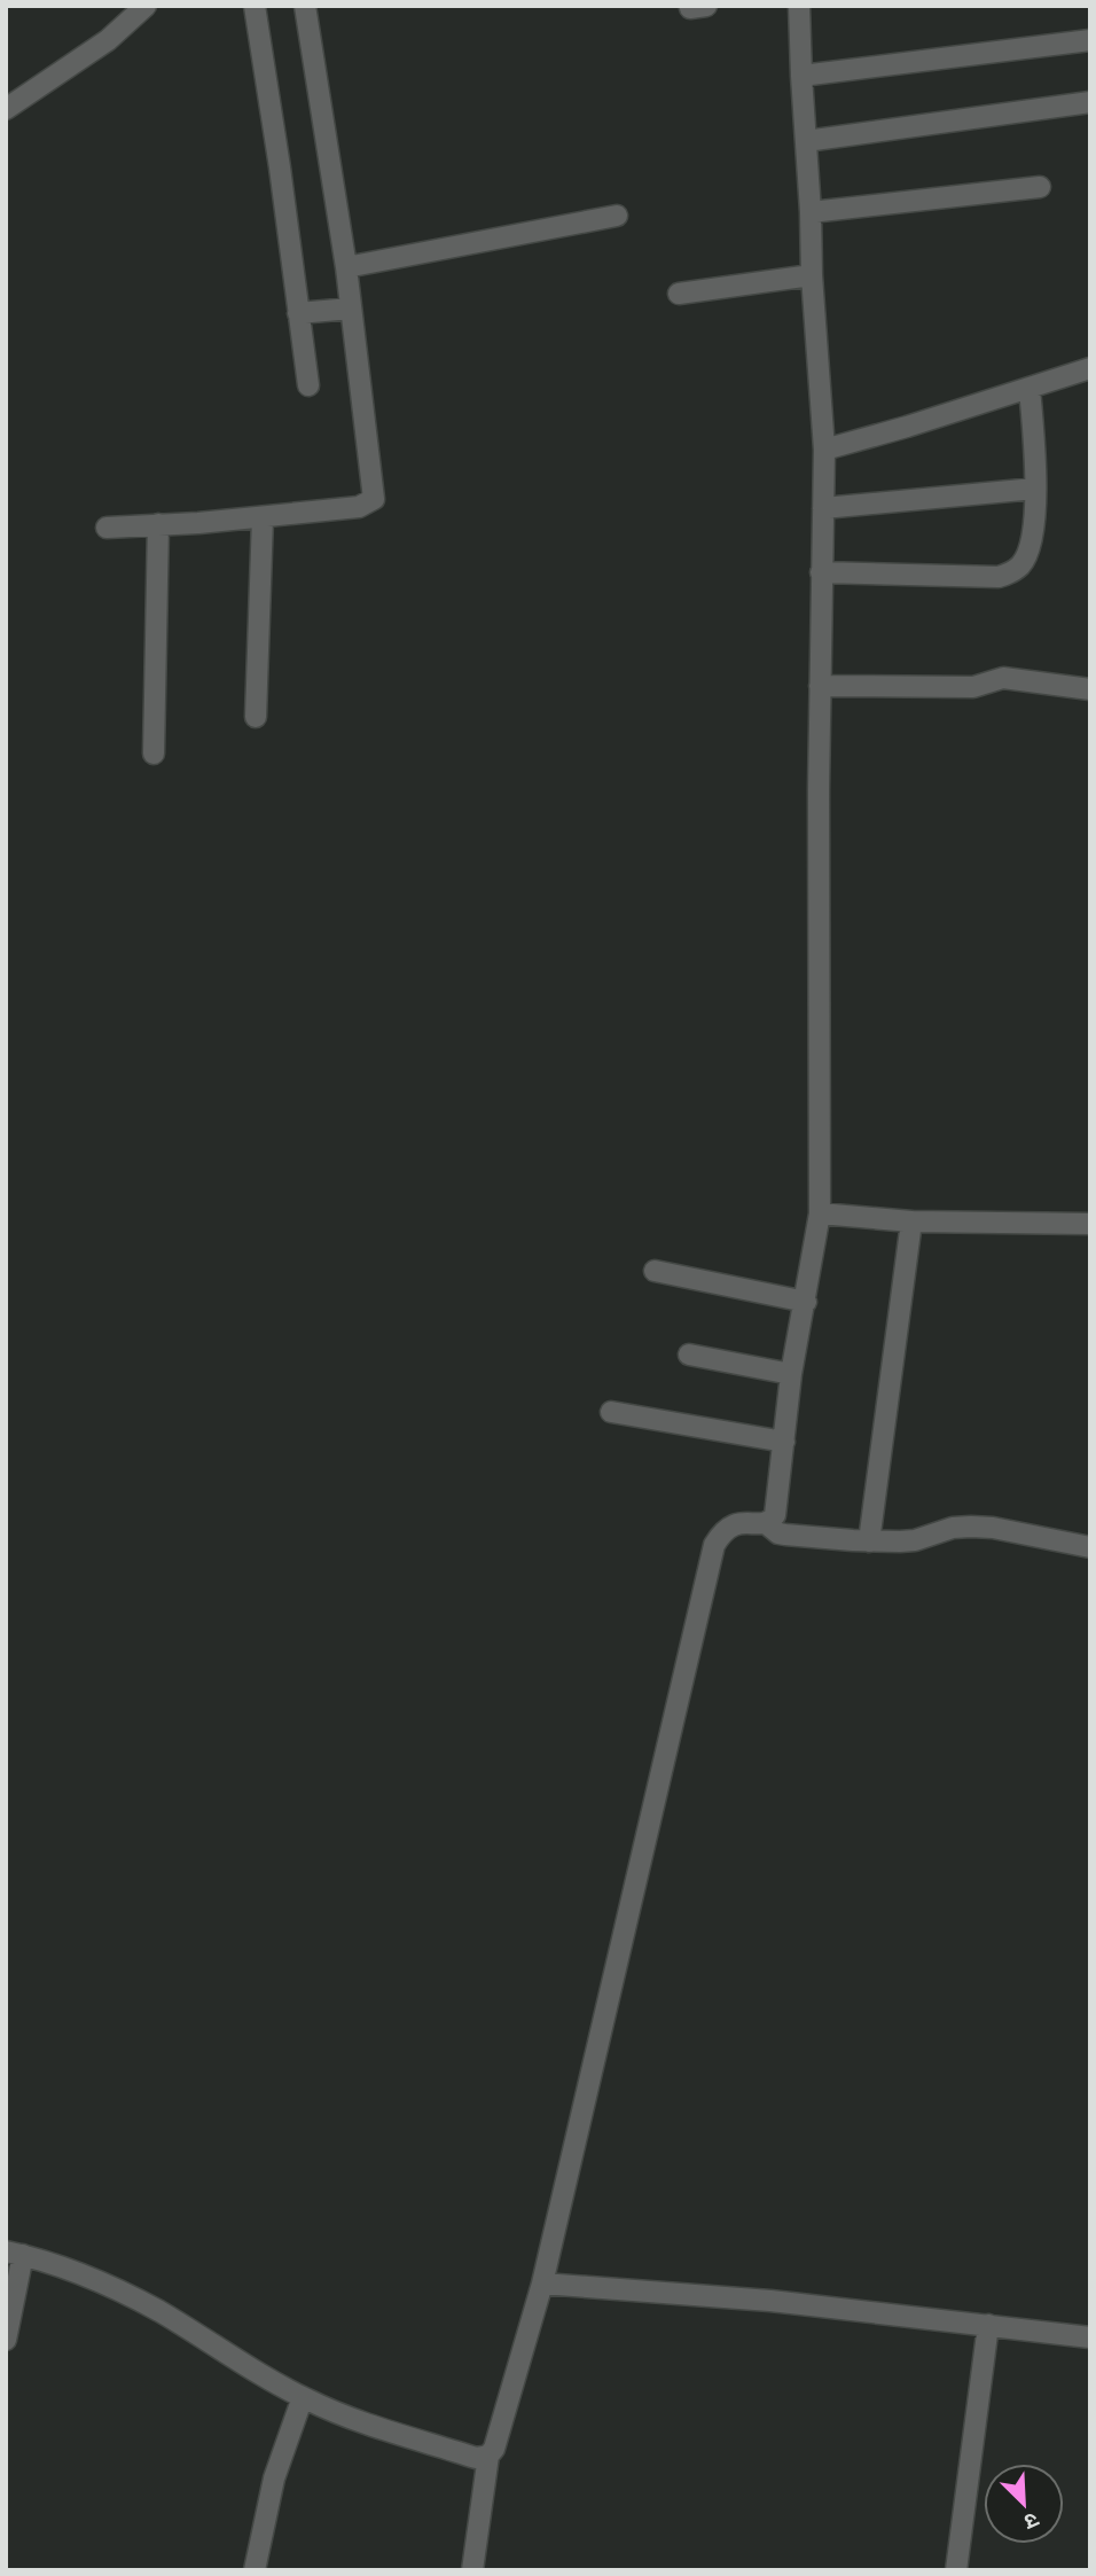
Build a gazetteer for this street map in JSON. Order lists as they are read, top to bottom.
{
  "north": "bottom right"
}
